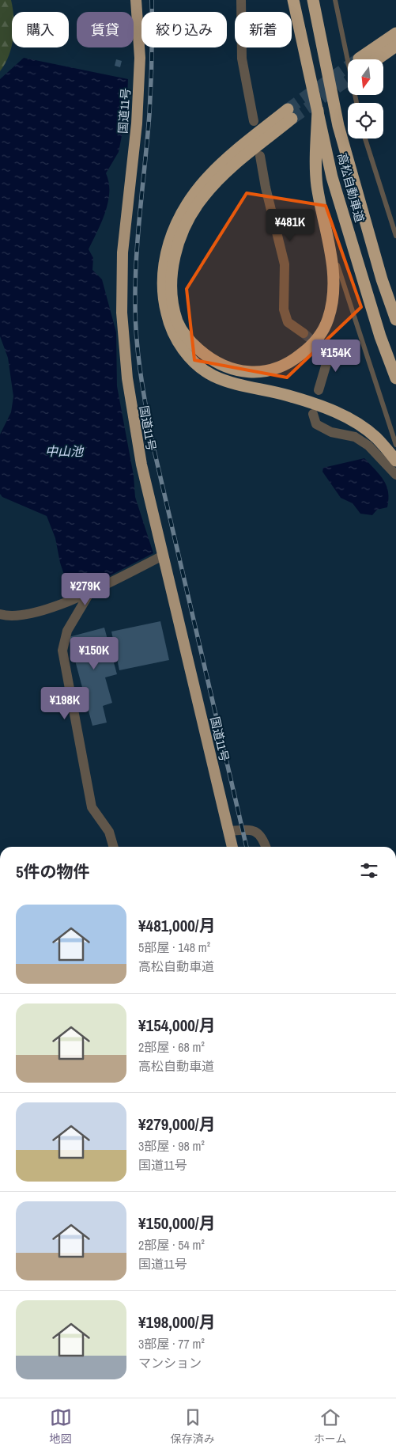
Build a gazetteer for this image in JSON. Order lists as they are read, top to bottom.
{
  "streets": {
    "highway": ["国道11号", "高松自動車道"]
  },
  "water": ["中山池"],
  "north": "bottom",
  "page": {
    "chip": [
      "購入",
      "賃貸",
      "絞り込み",
      "新着"
    ],
    "price": [
      "¥481K",
      "¥154K",
      "¥279K",
      "¥150K",
      "¥198K"
    ],
    "heading": "5件の物件",
    "list": [
      {
        "name": "¥481,000/月",
        "note": "5部屋 · 148 m² · 高松自動車道"
      },
      {
        "name": "¥154,000/月",
        "note": "2部屋 · 68 m² · 高松自動車道"
      },
      {
        "name": "¥279,000/月",
        "note": "3部屋 · 98 m² · 国道11号"
      },
      {
        "name": "¥150,000/月",
        "note": "2部屋 · 54 m² · 国道11号"
      },
      {
        "name": "¥198,000/月",
        "note": "3部屋 · 77 m² · マンション"
      }
    ],
    "tabs": ["地図", "保存済み", "ホーム"]
  }
}
